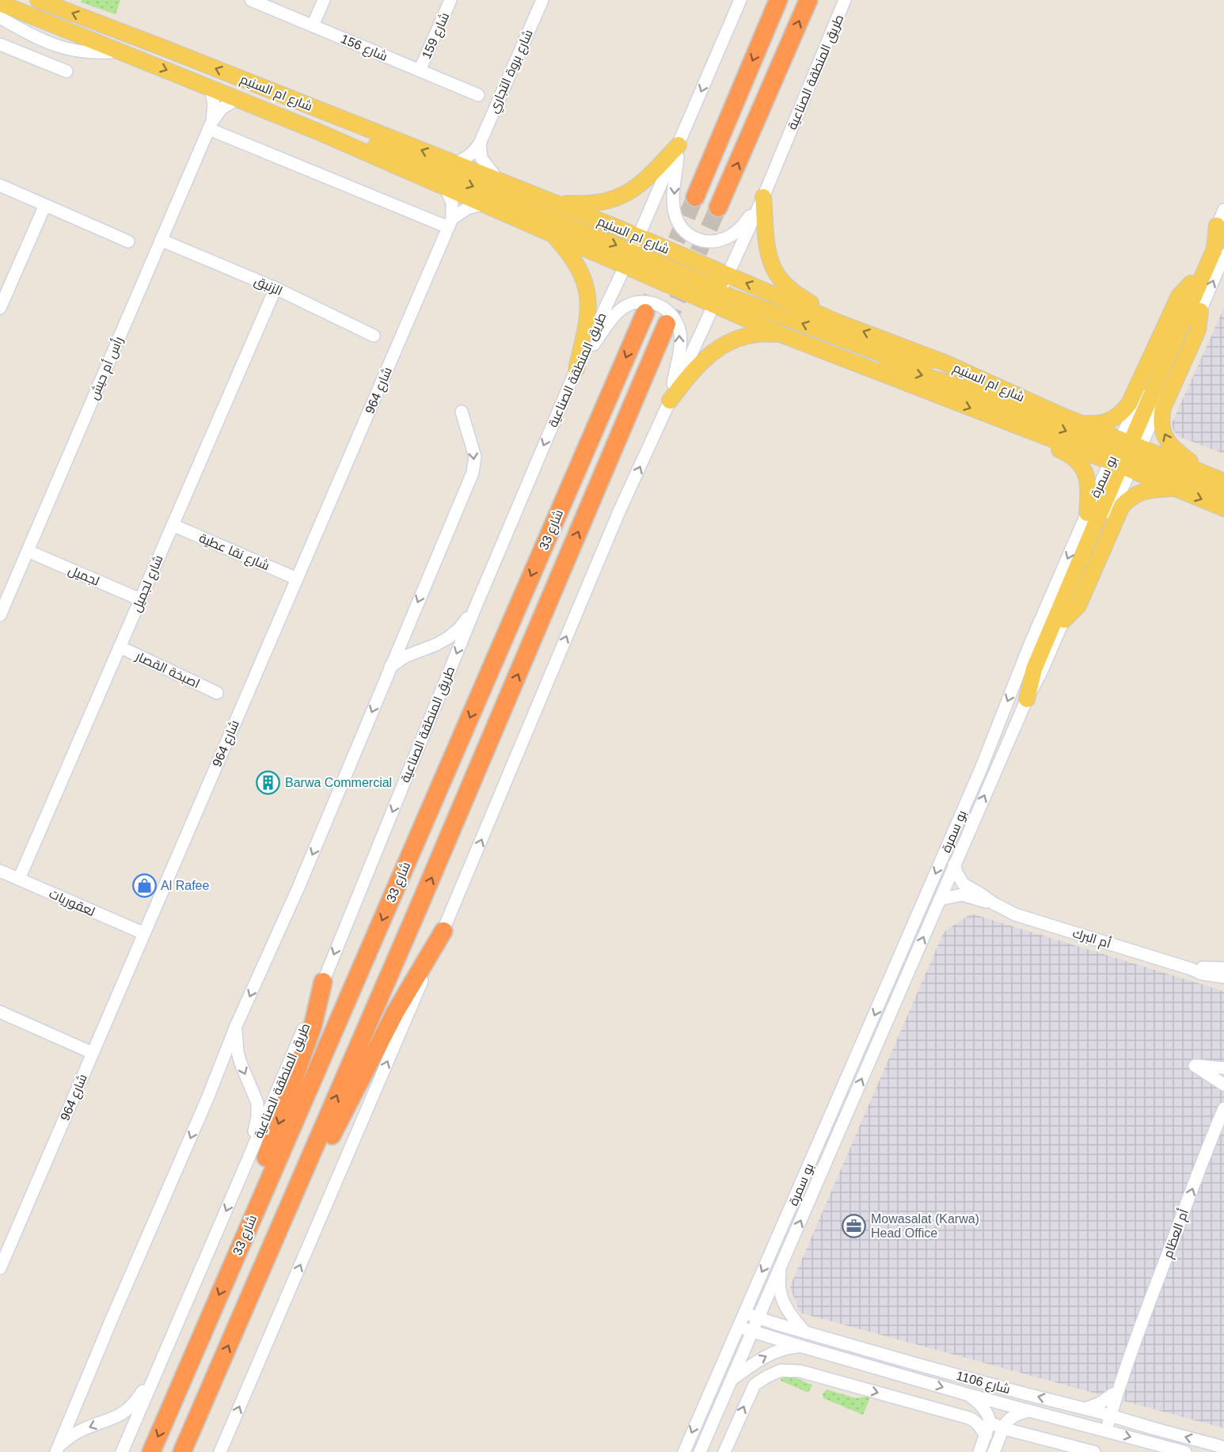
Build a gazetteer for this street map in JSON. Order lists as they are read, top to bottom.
{
  "streets": {
    "highway": ["شارع 33"],
    "main road": ["شارع ام السنيم"],
    "street": [
      "شارع 159",
      "شارع 156",
      "شارع بروة التجاري",
      "طريق المنطقة الصناعية",
      "الزنبق",
      "رأس أم حيش",
      "شارع 964",
      "بو سمرة",
      "شارع نقا عطية",
      "لجميل",
      "شارع لجميل",
      "اصبخة القصار",
      "لعقوريات",
      "أم البرك",
      "أم العظام",
      "شارع 1106"
    ]
  },
  "crossings": [
    ["شارع 159", "شارع 156"],
    ["شارع بروة التجاري", "شارع ام السنيم"],
    ["طريق المنطقة الصناعية", "شارع ام السنيم"],
    ["شارع ام السنيم", "رأس أم حيش"],
    ["شارع ام السنيم", "بو سمرة"],
    ["الزنبق", "رأس أم حيش"],
    ["الزنبق", "شارع لجميل"],
    ["رأس أم حيش", "لجميل"],
    ["شارع 964", "شارع نقا عطية"],
    ["شارع 964", "لعقوريات"],
    ["بو سمرة", "أم البرك"],
    ["بو سمرة", "شارع 1106"],
    ["شارع نقا عطية", "شارع لجميل"],
    ["لجميل", "شارع لجميل"],
    ["شارع لجميل", "اصبخة القصار"],
    ["شارع لجميل", "لعقوريات"],
    ["أم العظام", "شارع 1106"]
  ],
  "one_way": ["أم العظام"],
  "places": {
    "building": ["Barwa Commercial"],
    "shop": ["Al Rafee"],
    "office": ["Mowasalat (Karwa) Head Office"]
  }
}
